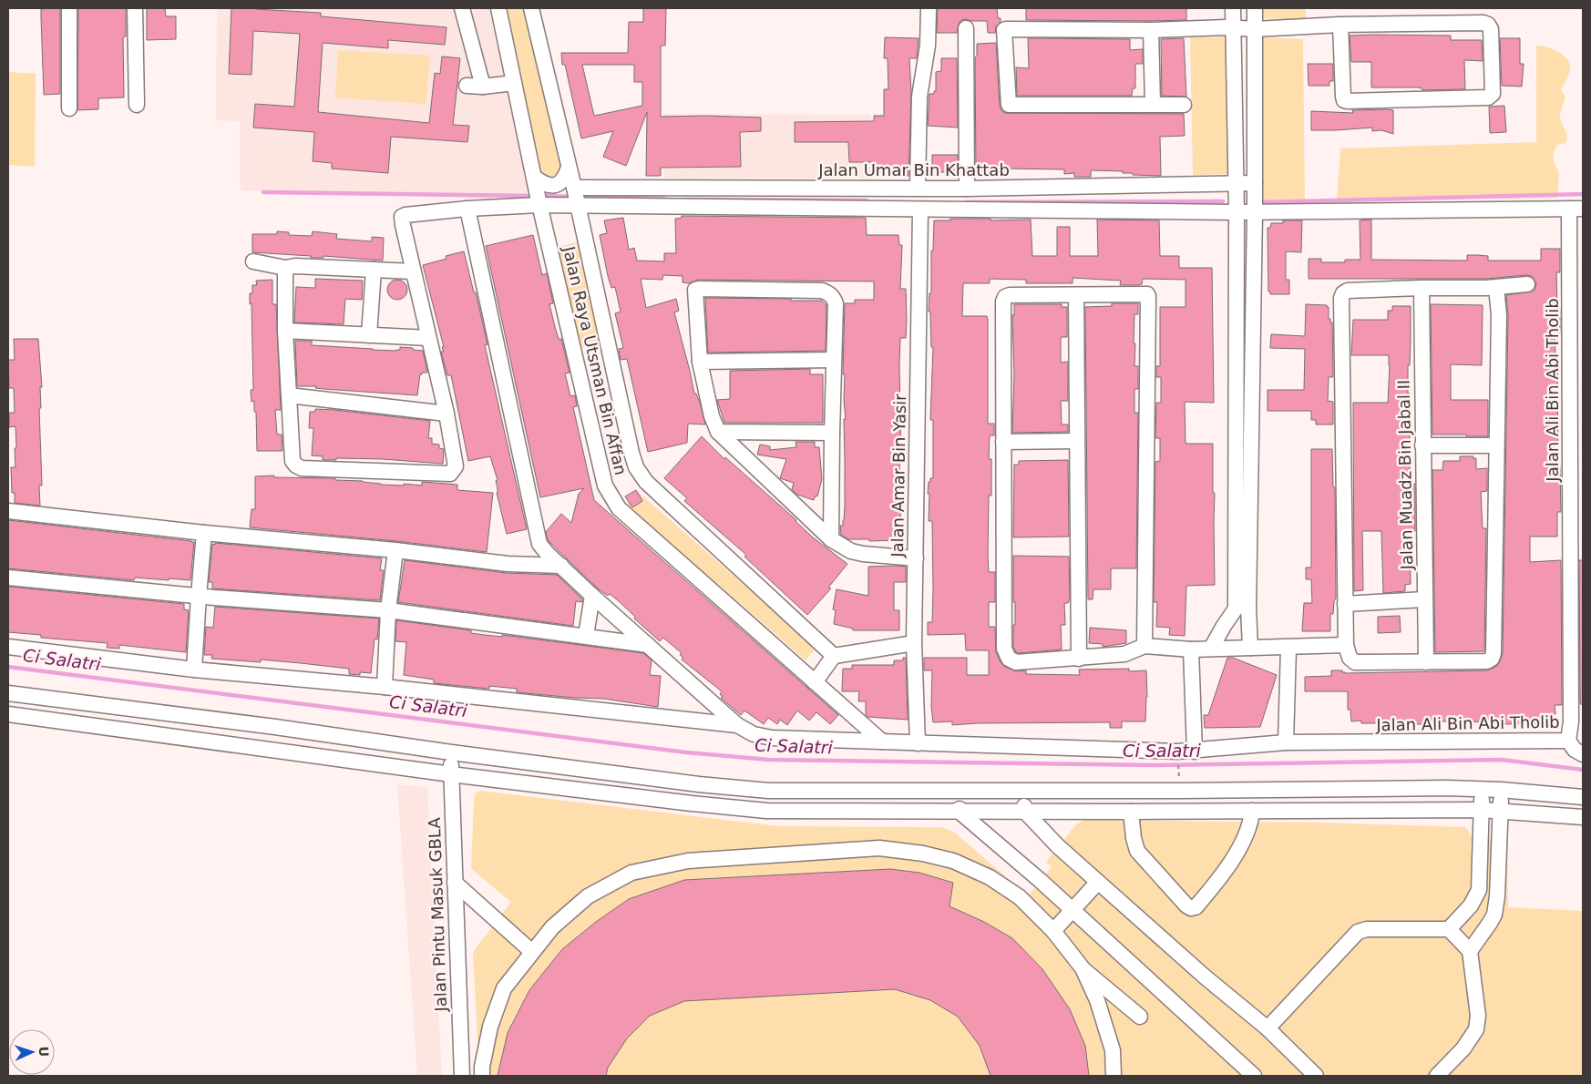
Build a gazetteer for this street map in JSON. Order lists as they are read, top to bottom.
{
  "streets": {
    "street": [
      "Jalan Umar Bin Khattab",
      "Jalan Raya Utsman Bin Affan",
      "Jalan Ali Bin Abi Tholib",
      "Jalan Muadz Bin Jabal II",
      "Jalan Amar Bin Yasir",
      "Jalan Pintu Masuk GBLA"
    ]
  },
  "crossings": [
    ["Jalan Umar Bin Khattab", "Jalan Raya Utsman Bin Affan"],
    ["Jalan Umar Bin Khattab", "Jalan Amar Bin Yasir"],
    ["Jalan Raya Utsman Bin Affan", "Jalan Ali Bin Abi Tholib"],
    ["Jalan Ali Bin Abi Tholib", "Jalan Amar Bin Yasir"]
  ],
  "water": ["Ci Salatri"],
  "north": "right"
}
